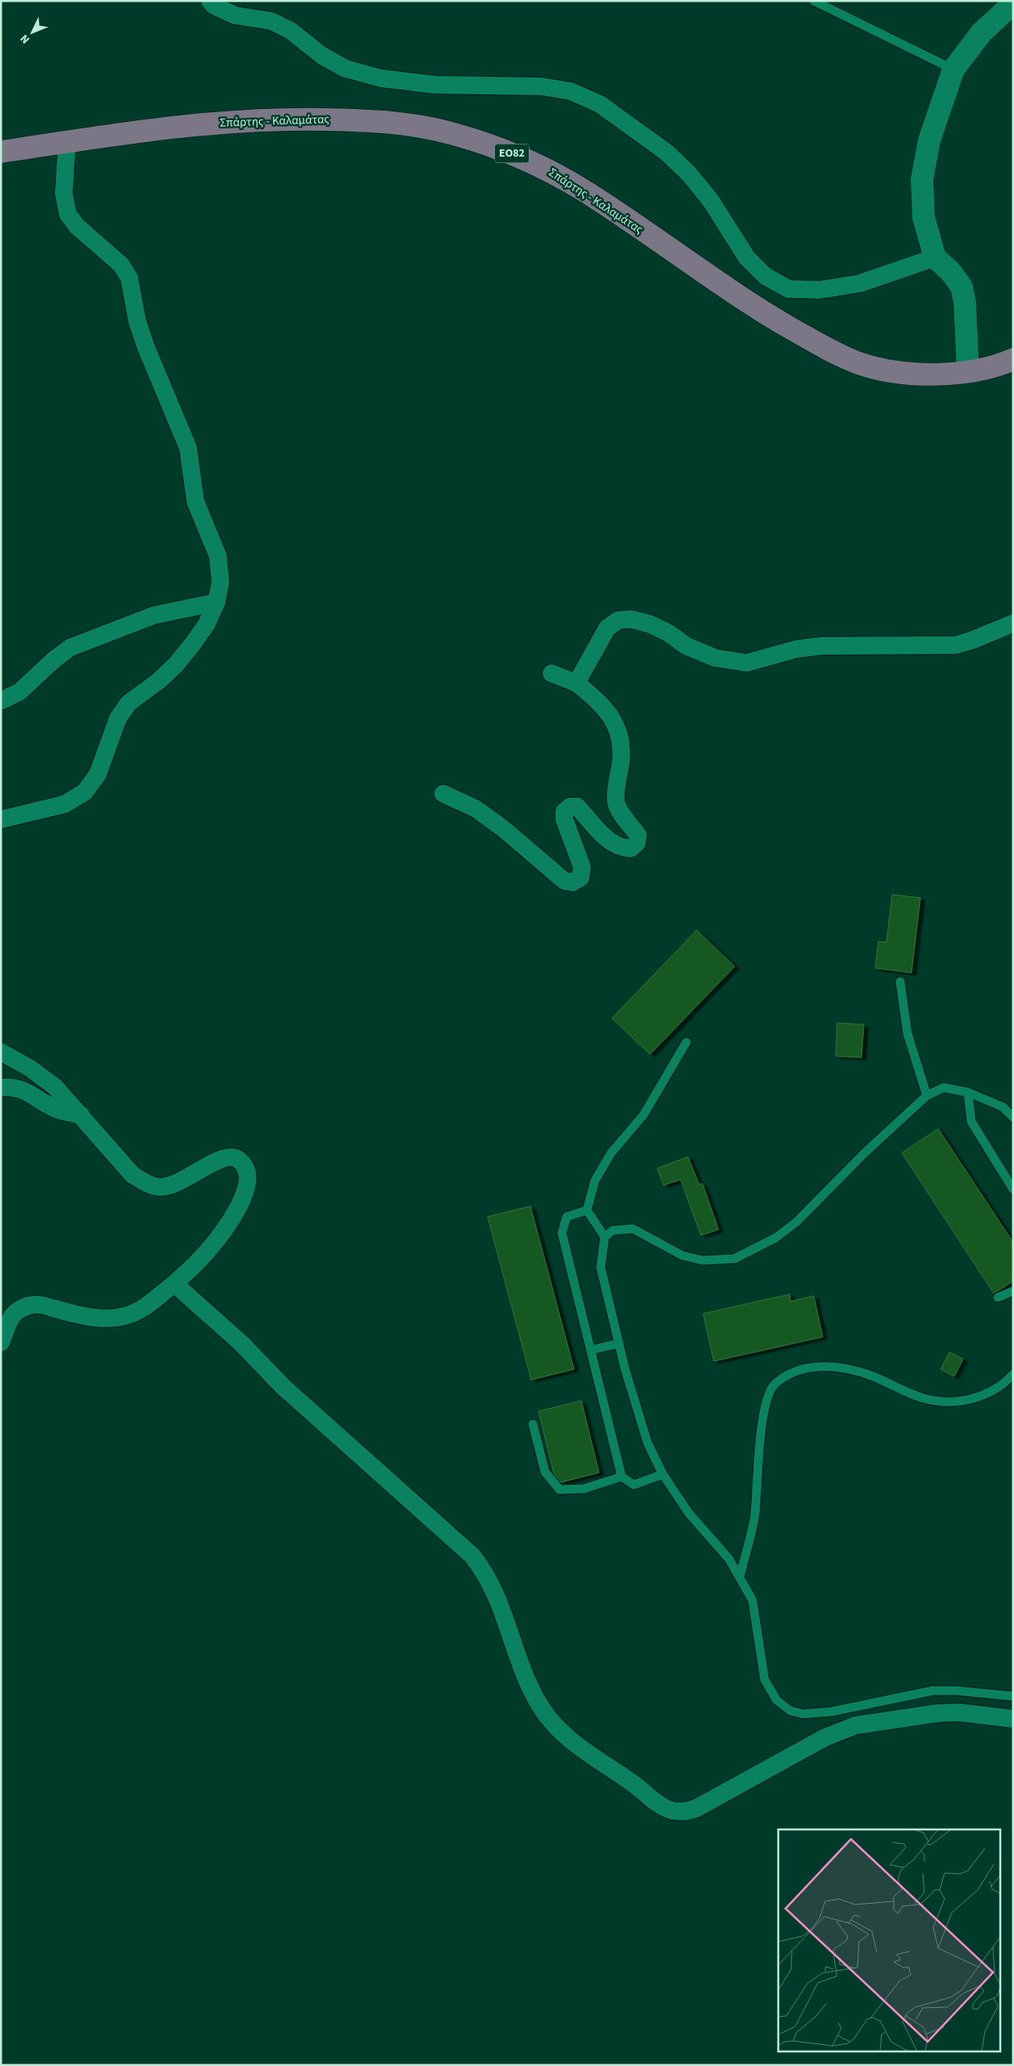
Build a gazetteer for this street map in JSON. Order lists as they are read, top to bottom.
{
  "streets": {
    "main road": ["Σπάρτης - Καλαμάτας", "ΕΟ82"]
  },
  "crossings": [
    ["Σπάρτης - Καλαμάτας", "ΕΟ82"]
  ],
  "north": "bottom left"
}
